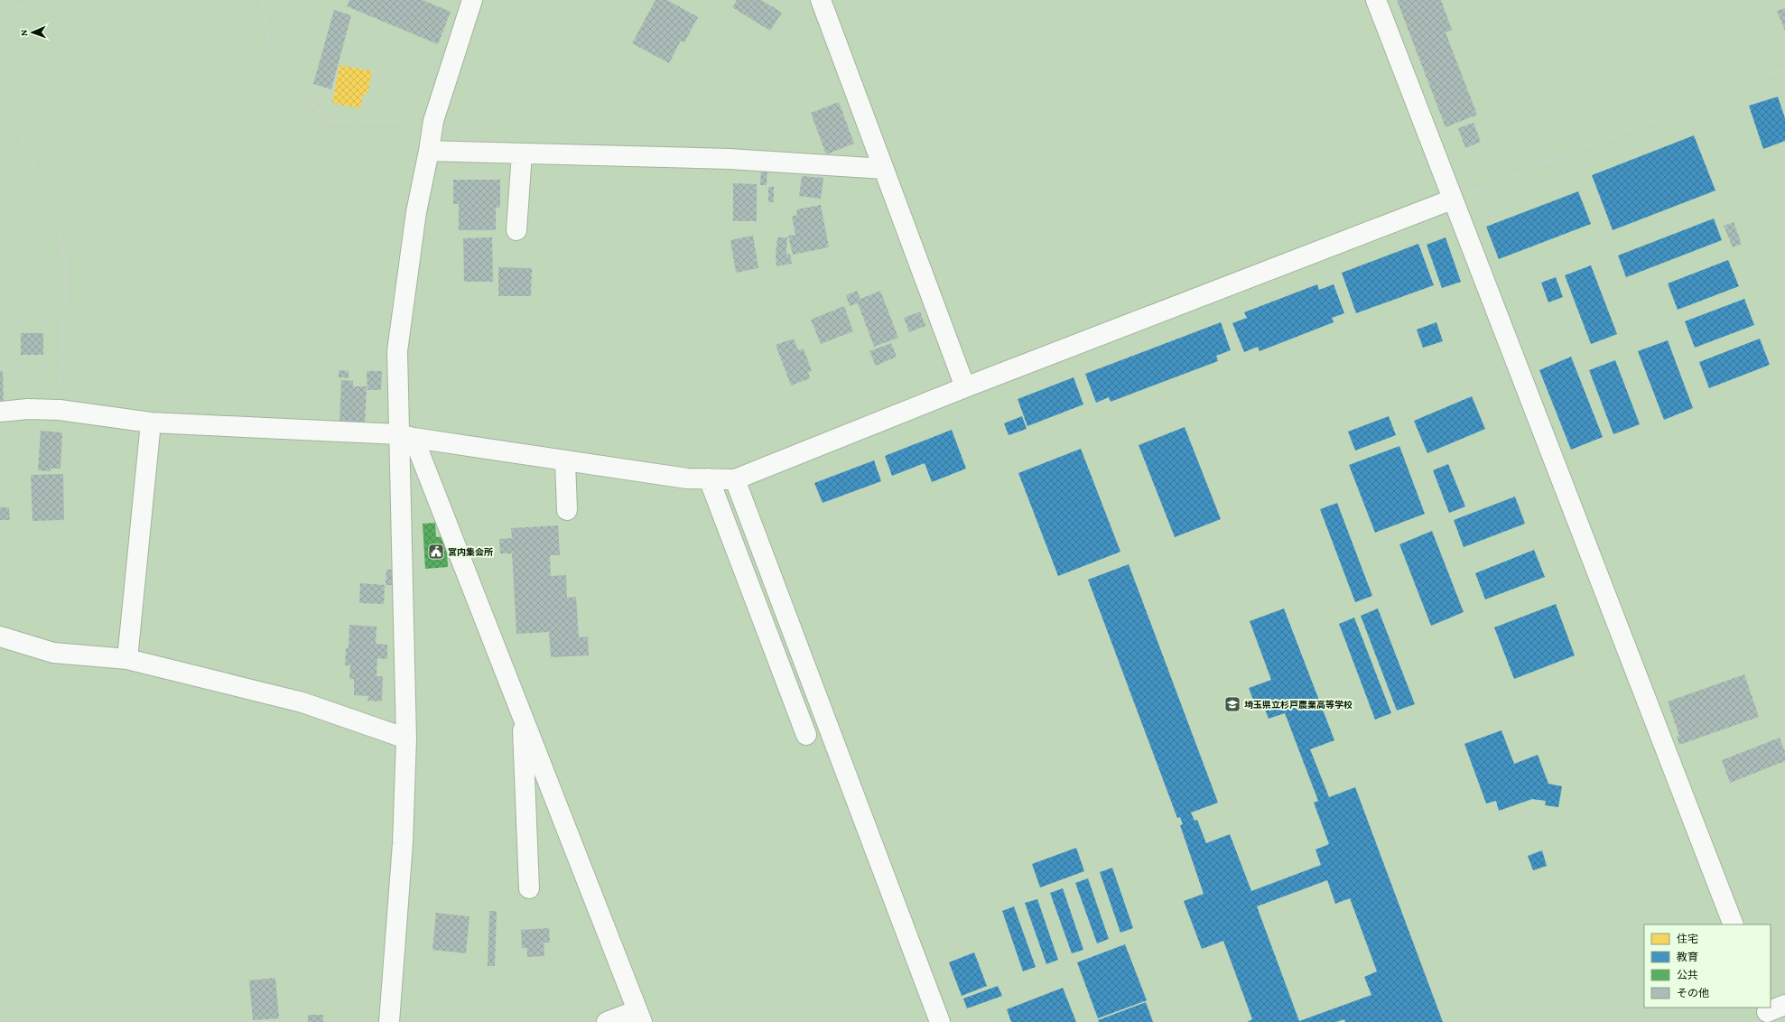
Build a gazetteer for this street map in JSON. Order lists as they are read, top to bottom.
{
  "places": {
    "public building": ["宮内集会所"],
    "school or university": ["埼玉県立杉戸農業高等学校"]
  },
  "legend": [
    "住宅",
    "教育",
    "公共",
    "その他"
  ],
  "north": "left"
}
